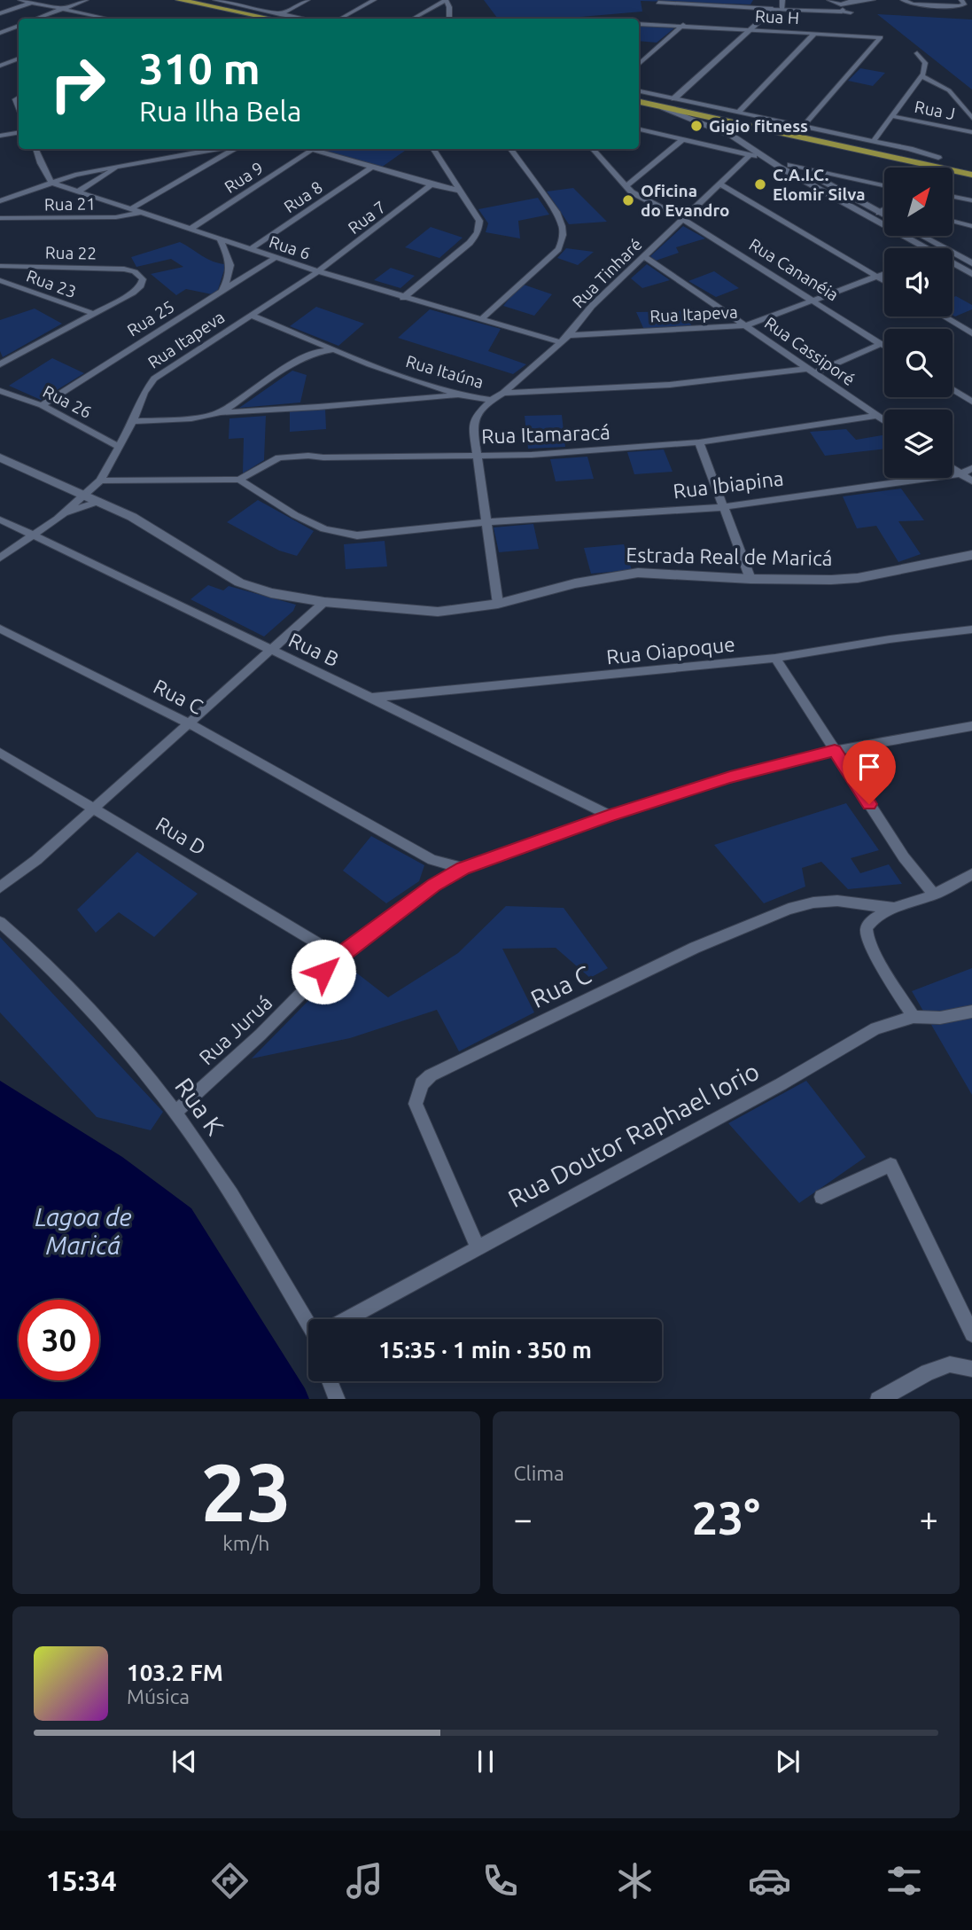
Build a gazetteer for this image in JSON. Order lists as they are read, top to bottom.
{
  "streets": {
    "main road": ["Estrada Real de Maricá"],
    "street": [
      "Rua H",
      "Rua J",
      "Rua 9",
      "Rua 8",
      "Rua 21",
      "Rua 7",
      "Rua 6",
      "Rua 22",
      "Rua Cananéia",
      "Rua Tinharé",
      "Rua 23",
      "Rua Itapeva",
      "Rua 25",
      "Rua Cassiporé",
      "Rua Itaúna",
      "Rua 26",
      "Rua Itamaracá",
      "Rua Ibiapina",
      "Rua B",
      "Rua Oiapoque",
      "Rua C",
      "Rua D",
      "Rua Juruá",
      "Rua K",
      "Rua Doutor Raphael Iorio"
    ]
  },
  "crossings": [
    ["Rua 9", "Rua 6"],
    ["Rua 8", "Rua 6"],
    ["Rua 21", "Rua 6"],
    ["Rua 7", "Rua 6"],
    ["Rua 7", "Rua Itapeva"],
    ["Rua 6", "Rua Itapeva"],
    ["Rua 6", "Rua 25"],
    ["Rua 22", "Rua 23"],
    ["Rua Cananéia", "Rua Tinharé"],
    ["Rua Cananéia", "Rua Itapeva"],
    ["Rua Cananéia", "Rua Itaúna"],
    ["Rua Tinharé", "Rua Itapeva"],
    ["Rua Tinharé", "Rua Cassiporé"],
    ["Rua Itapeva", "Rua Cassiporé"],
    ["Rua Itapeva", "Rua 26"],
    ["Rua Itapeva", "Rua Itamaracá"],
    ["Rua Itapeva", "Estrada Real de Maricá"],
    ["Rua 25", "Rua 26"],
    ["Rua Cassiporé", "Rua Itaúna"],
    ["Rua Cassiporé", "Rua Itamaracá"],
    ["Rua Itamaracá", "Rua Ibiapina"],
    ["Rua B", "Rua Oiapoque"],
    ["Rua B", "Rua Juruá"],
    ["Rua C", "Rua Juruá"],
    ["Rua C", "Rua Doutor Raphael Iorio"],
    ["Rua D", "Rua Juruá"],
    ["Rua Juruá", "Rua K"]
  ],
  "water": ["Lagoa de Maricá"],
  "places": ["Gigio fitness", "C.A.I.C. Elomir Silva", "Oficina do Evandro"],
  "north": "top right",
  "page": {
    "turn": ["310 m", "Rua Ilha Bela"],
    "limit": "30",
    "trip": "15:35 · 1 min · 350 m",
    "tile": [
      ["23", "km/h"],
      "Clima"
    ],
    "heat": ["−", "23°", "+"],
    "song": ["103.2 FM", "Música"],
    "tabs": "15:34"
  }
}
